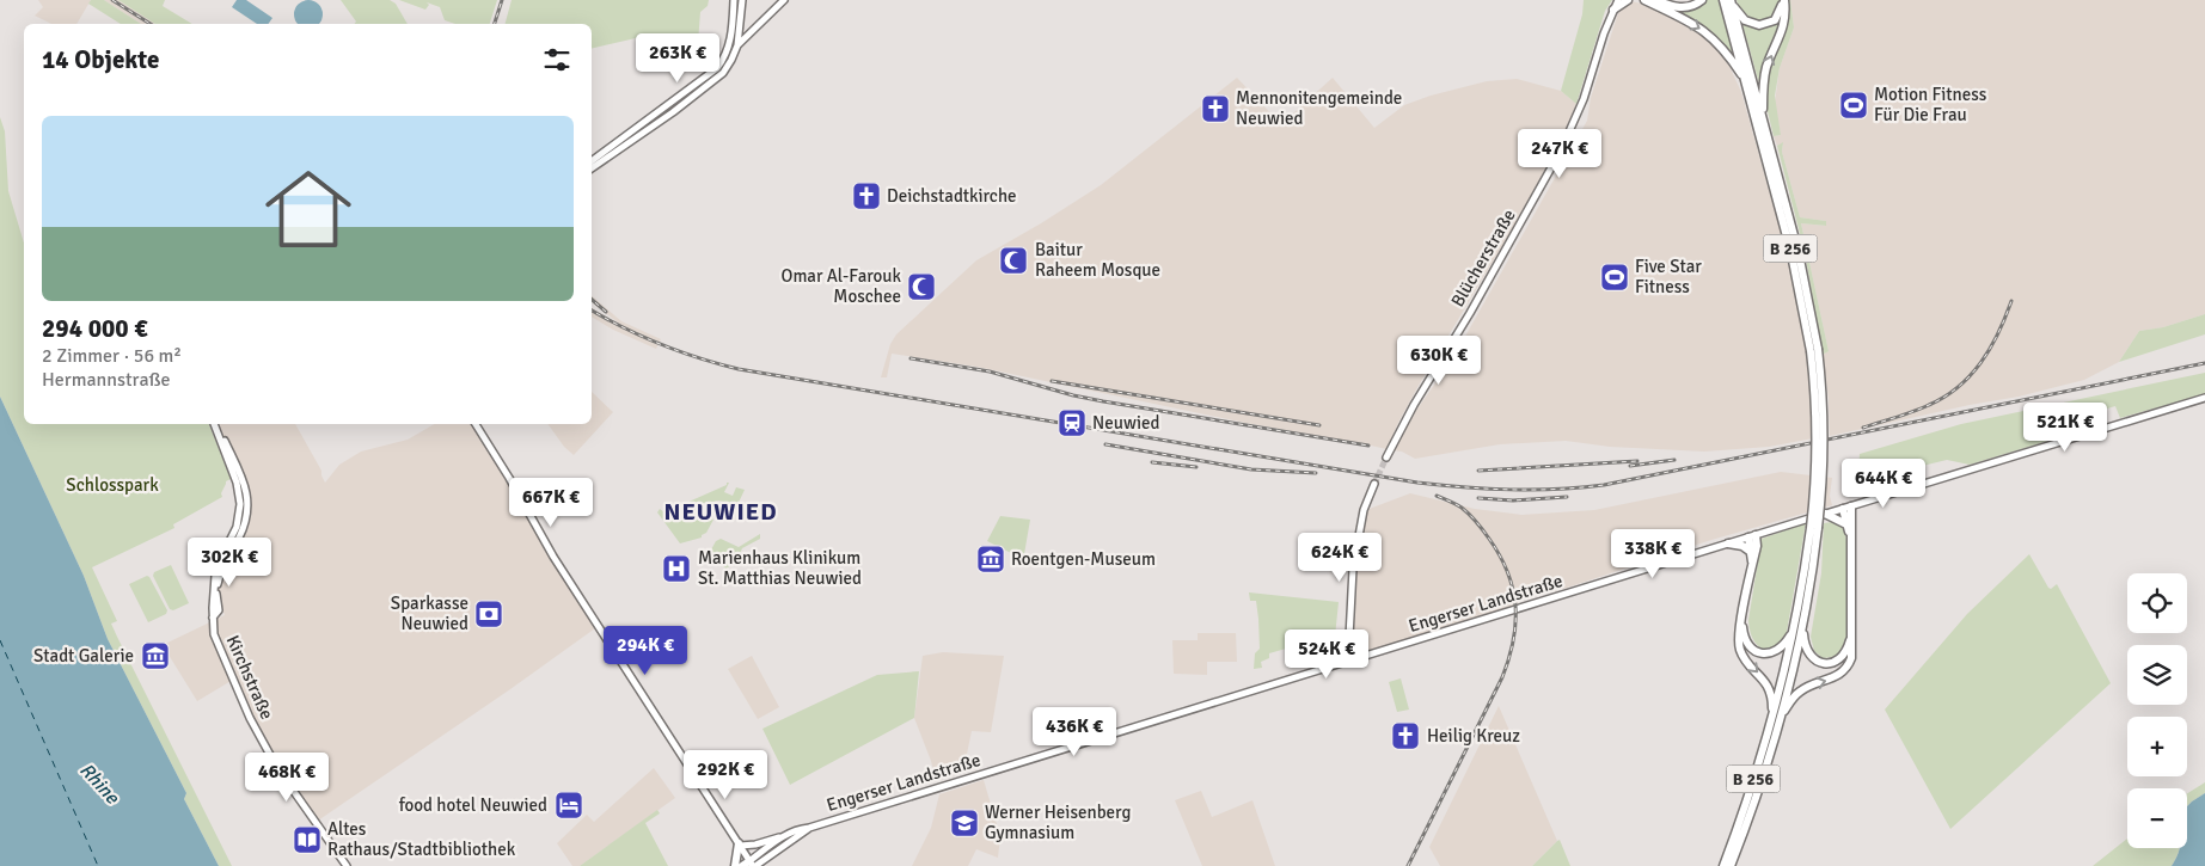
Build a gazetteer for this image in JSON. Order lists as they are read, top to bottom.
{
  "streets": {
    "highway": ["B 256"],
    "street": ["Blücherstraße", "Engerser Landstraße", "Kirchstraße"]
  },
  "districts": ["NEUWIED"],
  "water": ["Rhine"],
  "parks": ["Schlosspark"],
  "places": {
    "sports": ["Motion Fitness Für Die Frau", "Five Star Fitness"],
    "church": ["Mennonitengemeinde Neuwied", "Deichstadtkirche", "Heilig Kreuz"],
    "mosque": ["Baitur Raheem Mosque", "Omar Al-Farouk Moschee"],
    "station": ["Neuwied"],
    "museum": ["Roentgen-Museum", "Stadt Galerie"],
    "hospital": ["Marienhaus Klinikum St. Matthias Neuwied"],
    "bank": ["Sparkasse Neuwied"],
    "hotel": ["food hotel Neuwied"],
    "school or university": ["Werner Heisenberg Gymnasium"],
    "library": ["Altes Rathaus/Stadtbibliothek"]
  },
  "page": {
    "heading": "14 Objekte",
    "price": [
      "263K €",
      "247K €",
      "630K €",
      "521K €",
      "644K €",
      "667K €",
      "338K €",
      "624K €",
      "302K €",
      "294K €",
      "524K €",
      "436K €",
      "292K €",
      "468K €"
    ],
    "list": [
      {
        "name": "294 000 €",
        "note": "2 Zimmer · 56 m² · Hermannstraße"
      }
    ],
    "map_buttons": ["+", "−"]
  }
}
